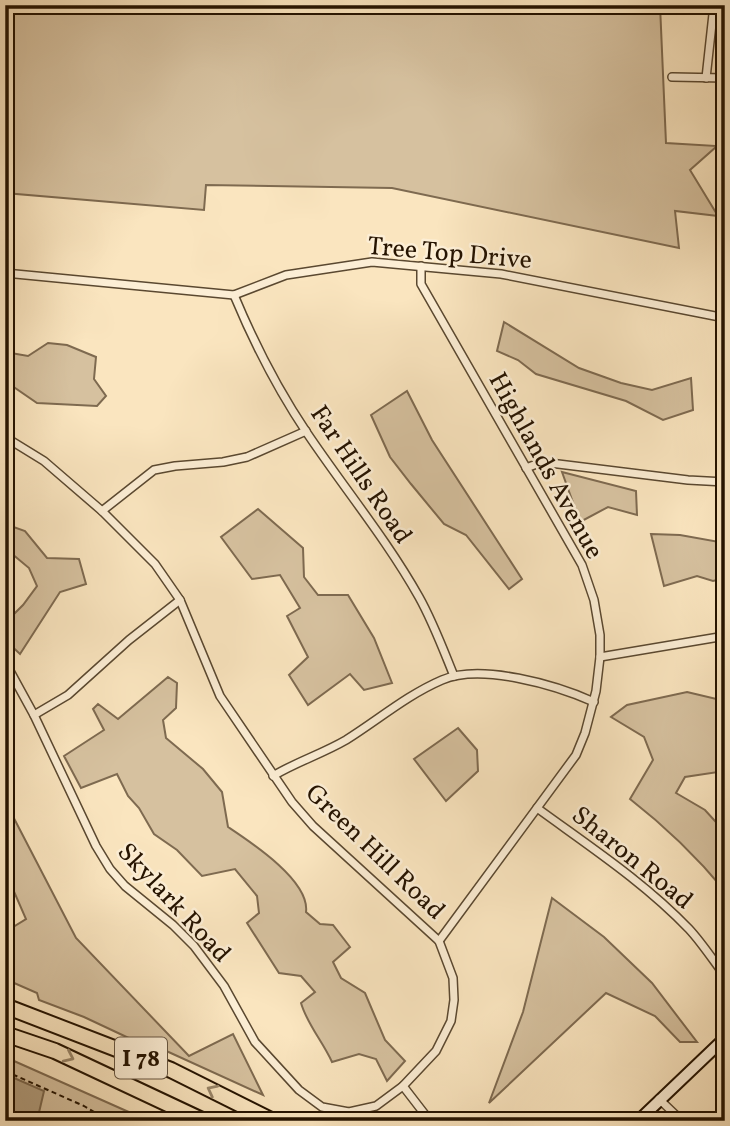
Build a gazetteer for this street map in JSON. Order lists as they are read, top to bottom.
{
  "streets": {
    "highway": ["I 78"],
    "street": [
      "Tree Top Drive",
      "Highlands Avenue",
      "Far Hills Road",
      "Green Hill Road",
      "Sharon Road",
      "Skylark Road"
    ]
  },
  "crossings": [
    ["Tree Top Drive", "Highlands Avenue"],
    ["Tree Top Drive", "Far Hills Road"],
    ["Highlands Avenue", "Green Hill Road"],
    ["Highlands Avenue", "Sharon Road"],
    ["Green Hill Road", "Skylark Road"]
  ]
}
